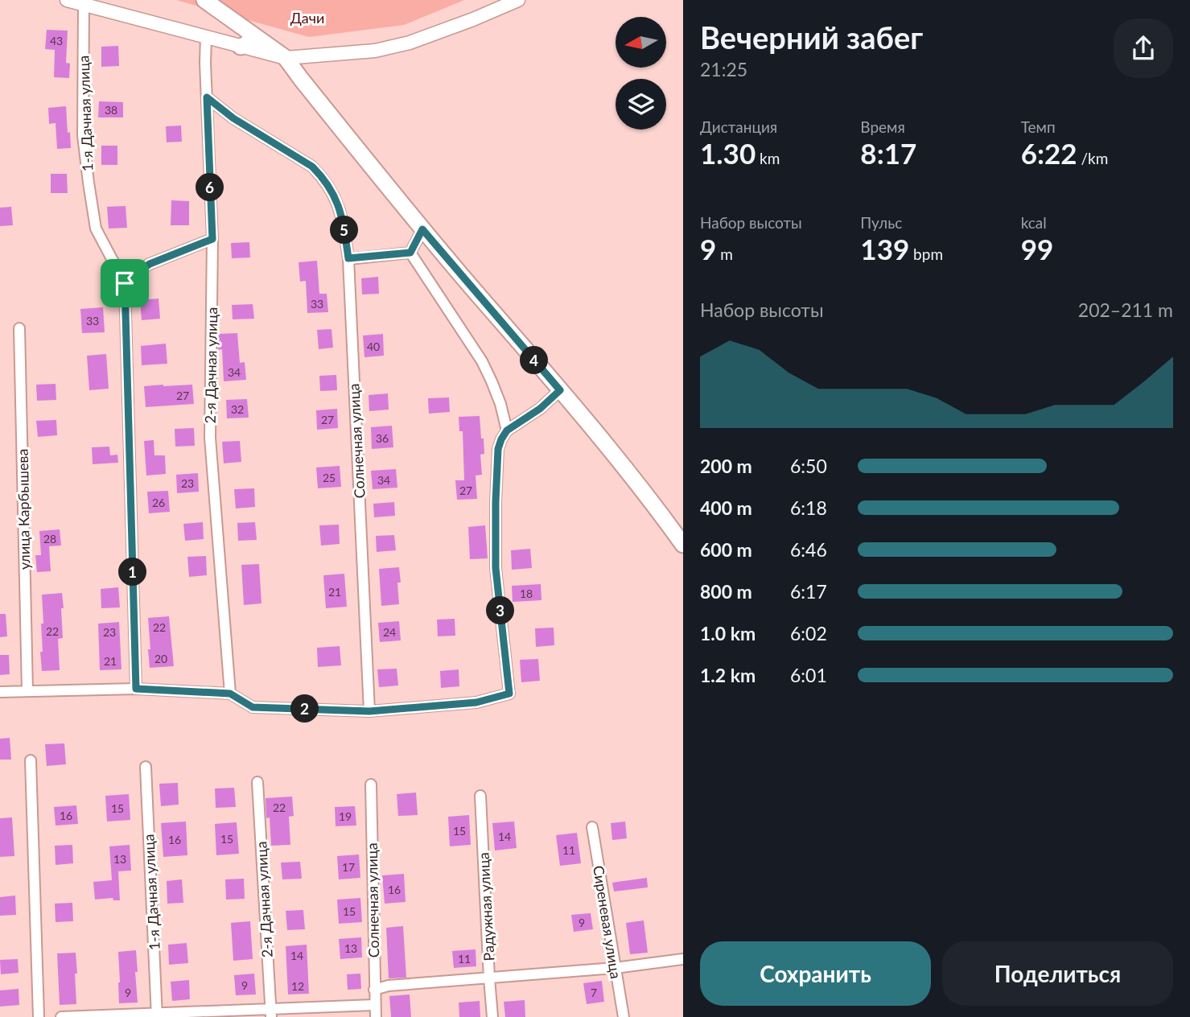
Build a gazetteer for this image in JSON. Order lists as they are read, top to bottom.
{
  "streets": {
    "street": [
      "1-я Дачная улица",
      "2-я Дачная улица",
      "Солнечная улица",
      "улица Карбышева",
      "Радужная улица",
      "Сиреневая улица"
    ]
  },
  "crossings": [
    ["2-я Дачная улица", "Солнечная улица"]
  ],
  "parks": ["Дачи"],
  "house_numbers": [
    "43",
    "38",
    "33",
    "33",
    "40",
    "34",
    "27",
    "32",
    "27",
    "36",
    "25",
    "34",
    "23",
    "27",
    "26",
    "28",
    "21",
    "18",
    "22",
    "22",
    "23",
    "24",
    "20",
    "21",
    "22",
    "15",
    "16",
    "19",
    "15",
    "14",
    "15",
    "16",
    "11",
    "13",
    "17",
    "16",
    "15",
    "9",
    "13",
    "14",
    "11",
    "9",
    "12",
    "9",
    "7"
  ],
  "north": "left",
  "page": {
    "heading": ["Вечерний забег", "21:25"],
    "stats": [
      ["Дистанция", "1.30 km"],
      ["Время", "8:17"],
      ["Темп", "6:22 /km"],
      ["Набор высоты", "9 m"],
      ["Пульс", "139 bpm"],
      ["kcal", "99"]
    ],
    "pins": [
      "6",
      "5",
      "4",
      "1",
      "3",
      "2"
    ],
    "chart": ["Набор высоты", "202–211 m"],
    "list": [
      {
        "name": "200 m",
        "note": "6:50"
      },
      {
        "name": "400 m",
        "note": "6:18"
      },
      {
        "name": "600 m",
        "note": "6:46"
      },
      {
        "name": "800 m",
        "note": "6:17"
      },
      {
        "name": "1.0 km",
        "note": "6:02"
      },
      {
        "name": "1.2 km",
        "note": "6:01"
      }
    ],
    "buttons": ["Сохранить", "Поделиться"]
  }
}
